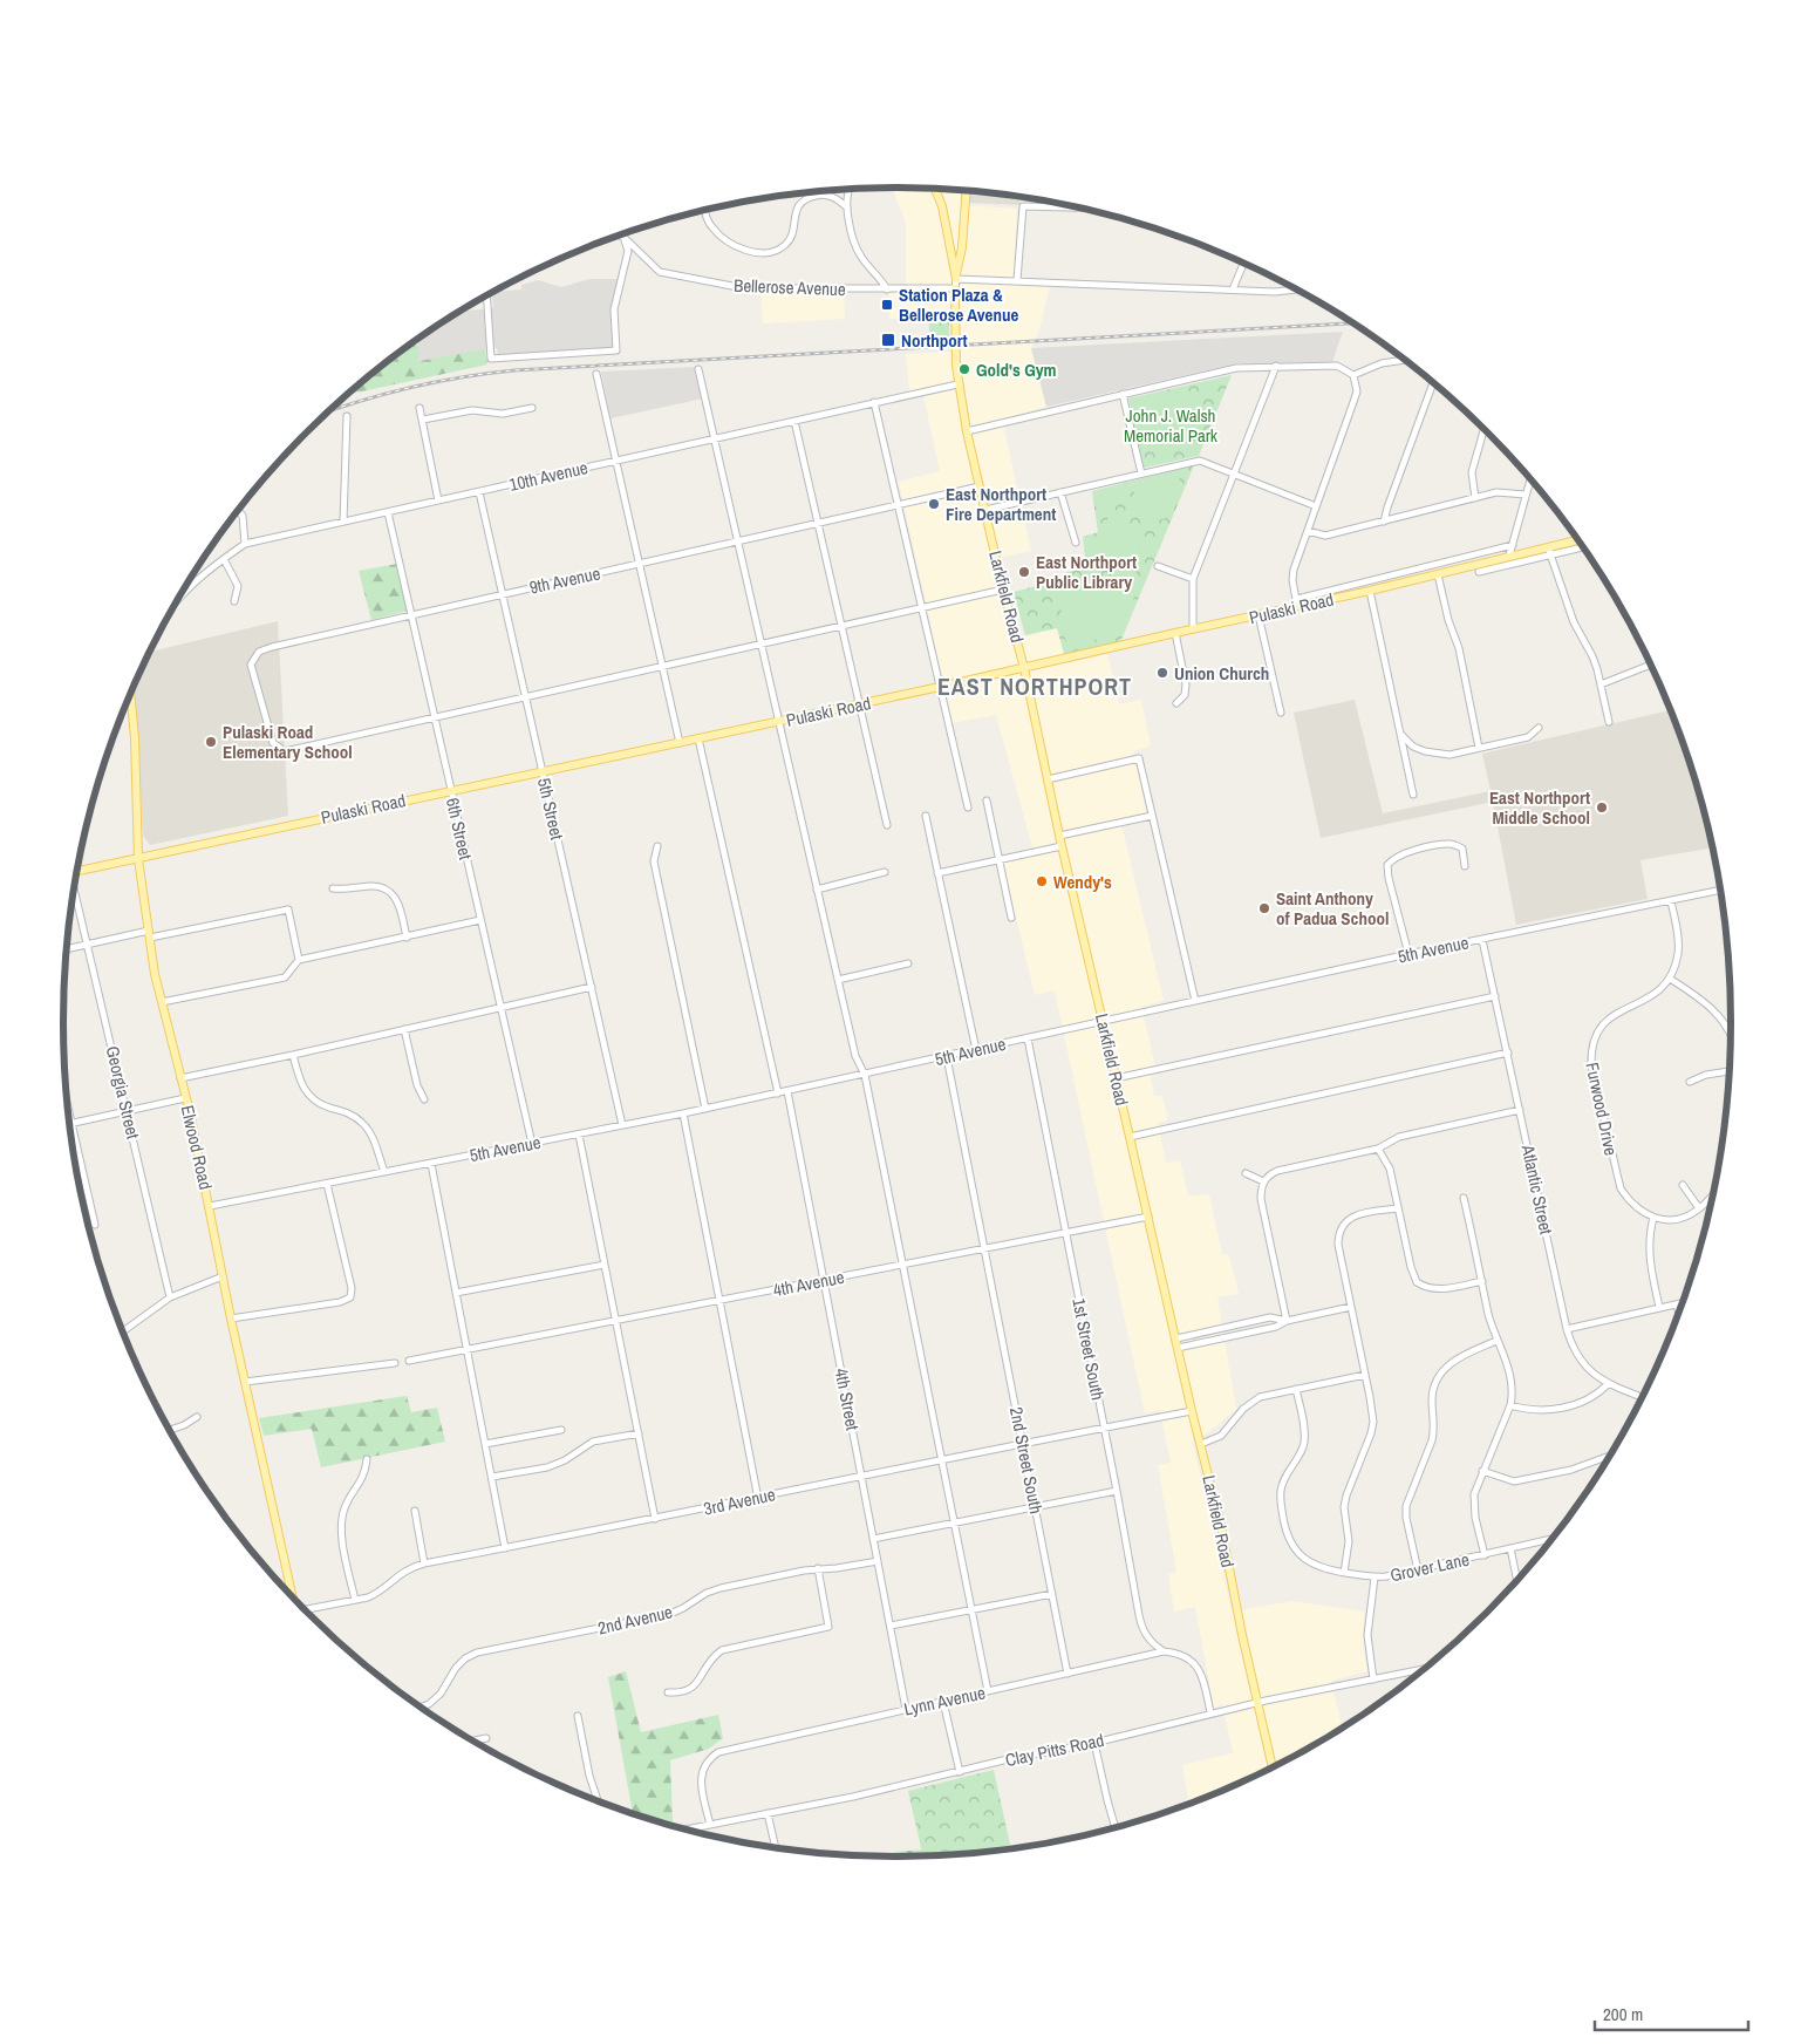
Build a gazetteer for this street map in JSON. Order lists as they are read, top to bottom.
{
  "streets": {
    "main road": ["Larkfield Road", "Pulaski Road", "Elwood Road"],
    "street": [
      "Bellerose Avenue",
      "10th Avenue",
      "9th Avenue",
      "5th Street",
      "6th Street",
      "5th Avenue",
      "Georgia Street",
      "Furwood Drive",
      "Atlantic Street",
      "4th Avenue",
      "1st Street South",
      "4th Street",
      "2nd Street South",
      "3rd Avenue",
      "Grover Lane",
      "2nd Avenue",
      "Lynn Avenue",
      "Clay Pitts Road"
    ]
  },
  "crossings": [
    ["Bellerose Avenue", "Larkfield Road"],
    ["10th Avenue", "Larkfield Road"],
    ["10th Avenue", "5th Street"],
    ["10th Avenue", "6th Street"],
    ["9th Avenue", "Larkfield Road"],
    ["9th Avenue", "5th Street"],
    ["9th Avenue", "6th Street"],
    ["Larkfield Road", "Pulaski Road"],
    ["Larkfield Road", "5th Avenue"],
    ["Larkfield Road", "4th Avenue"],
    ["Larkfield Road", "3rd Avenue"],
    ["Larkfield Road", "Clay Pitts Road"],
    ["Pulaski Road", "5th Street"],
    ["Pulaski Road", "6th Street"],
    ["Pulaski Road", "Elwood Road"],
    ["5th Street", "5th Avenue"],
    ["6th Street", "5th Avenue"],
    ["5th Avenue", "Elwood Road"],
    ["5th Avenue", "Atlantic Street"],
    ["5th Avenue", "1st Street South"],
    ["5th Avenue", "4th Street"],
    ["5th Avenue", "2nd Street South"],
    ["4th Avenue", "1st Street South"],
    ["4th Avenue", "4th Street"],
    ["4th Avenue", "2nd Street South"],
    ["1st Street South", "3rd Avenue"],
    ["1st Street South", "Lynn Avenue"],
    ["4th Street", "3rd Avenue"],
    ["4th Street", "2nd Avenue"],
    ["4th Street", "Lynn Avenue"],
    ["2nd Street South", "3rd Avenue"],
    ["2nd Street South", "Lynn Avenue"],
    ["Lynn Avenue", "Clay Pitts Road"]
  ],
  "districts": ["EAST NORTHPORT"],
  "parks": ["John J. Walsh Memorial Park"],
  "places": {
    "transit": ["Station Plaza & Bellerose Avenue", "Northport"],
    "other": [
      "Gold's Gym",
      "East Northport Fire Department",
      "East Northport Public Library",
      "Union Church",
      "Pulaski Road Elementary School",
      "East Northport Middle School",
      "Wendy's",
      "Saint Anthony of Padua School"
    ]
  },
  "scale_bar": "200 m"
}
